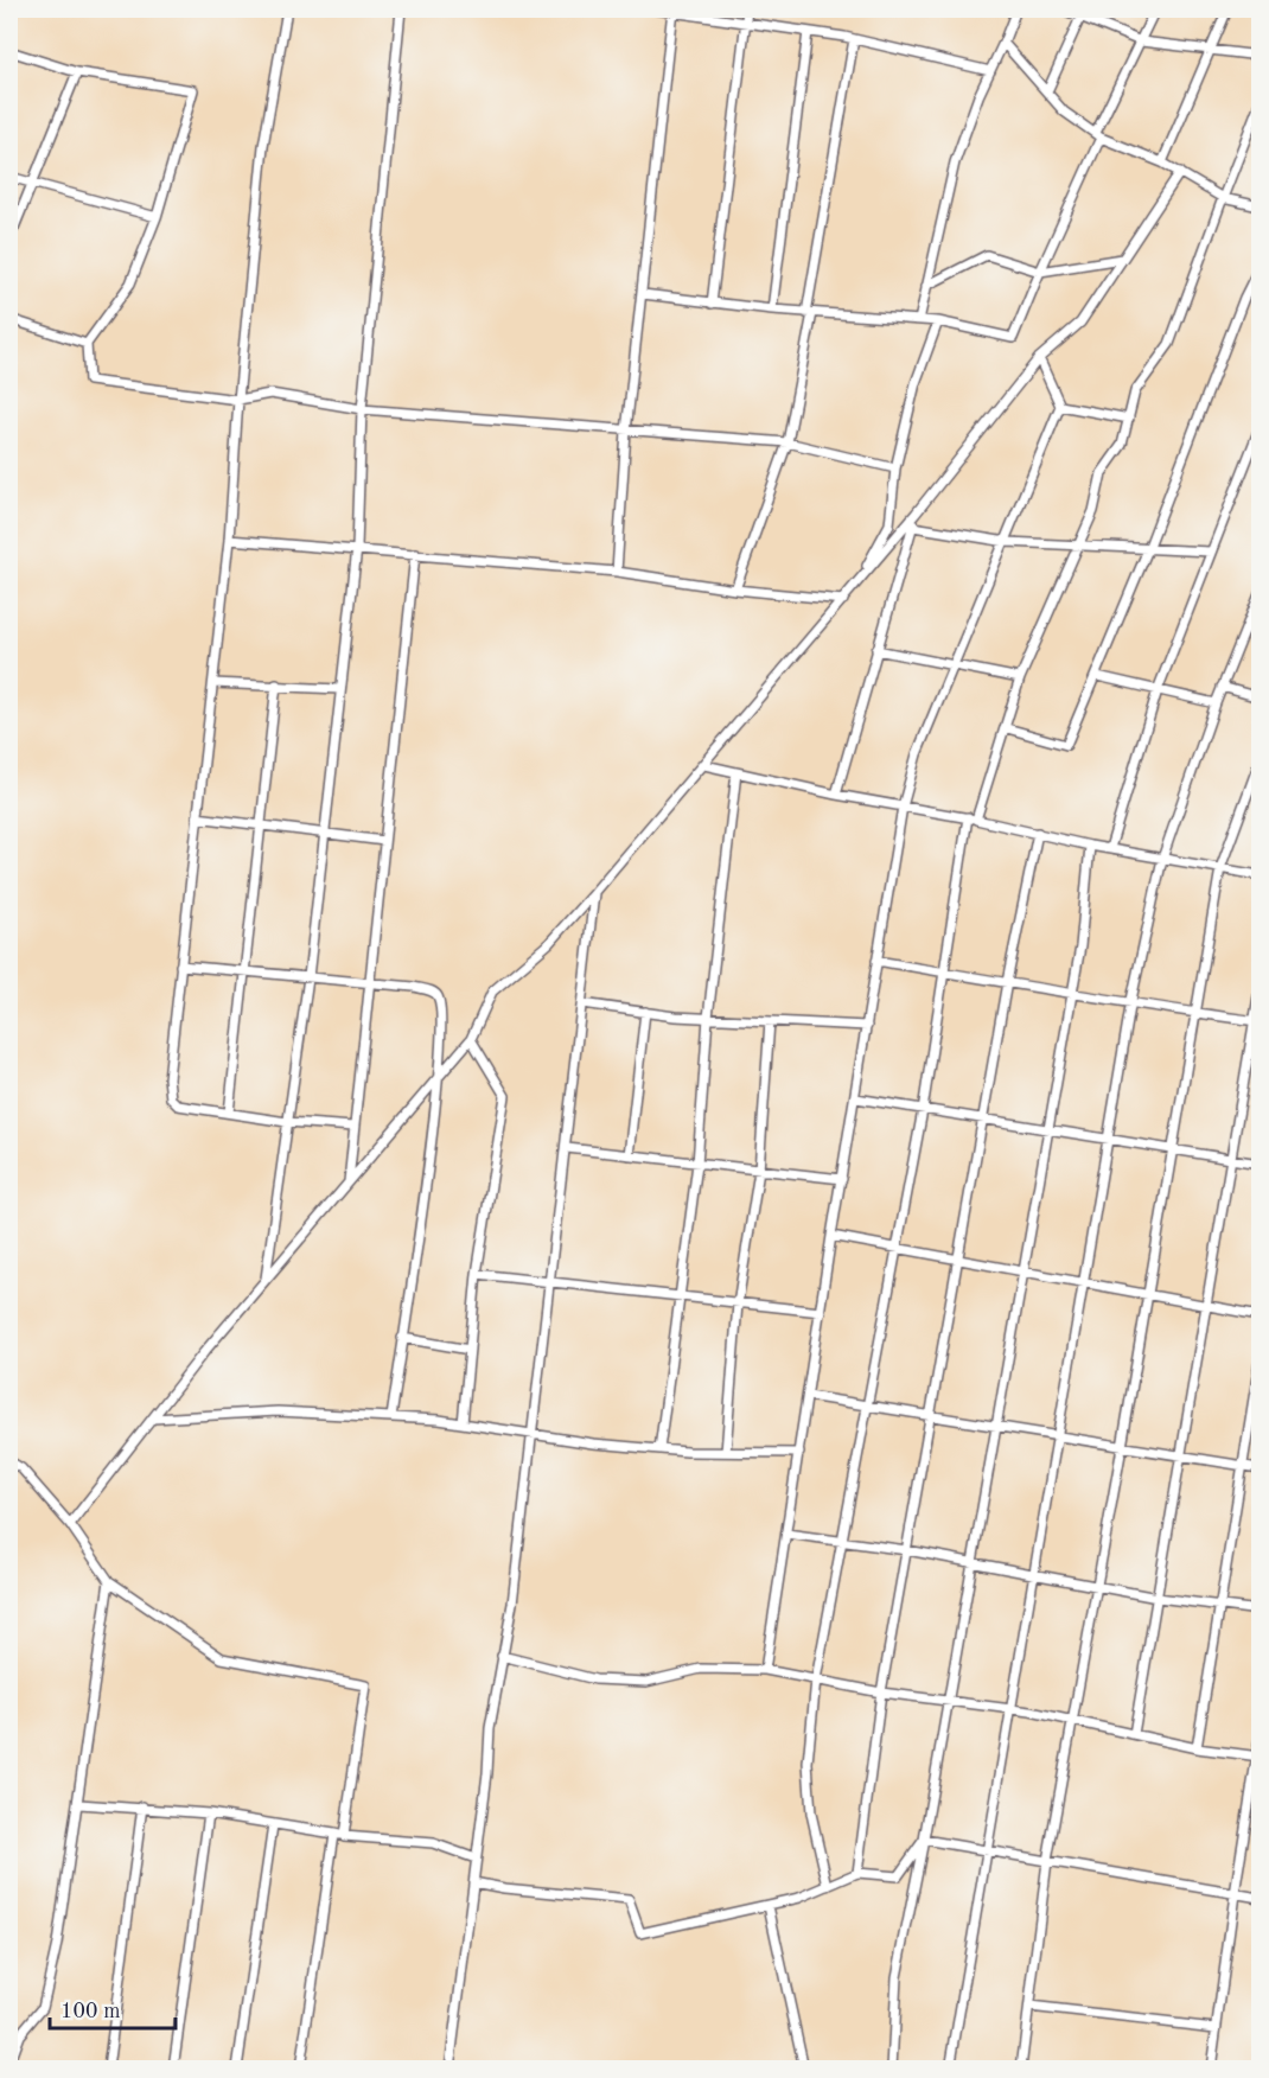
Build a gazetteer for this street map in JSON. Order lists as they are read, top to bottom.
{
  "scale_bar": "100 m"
}
